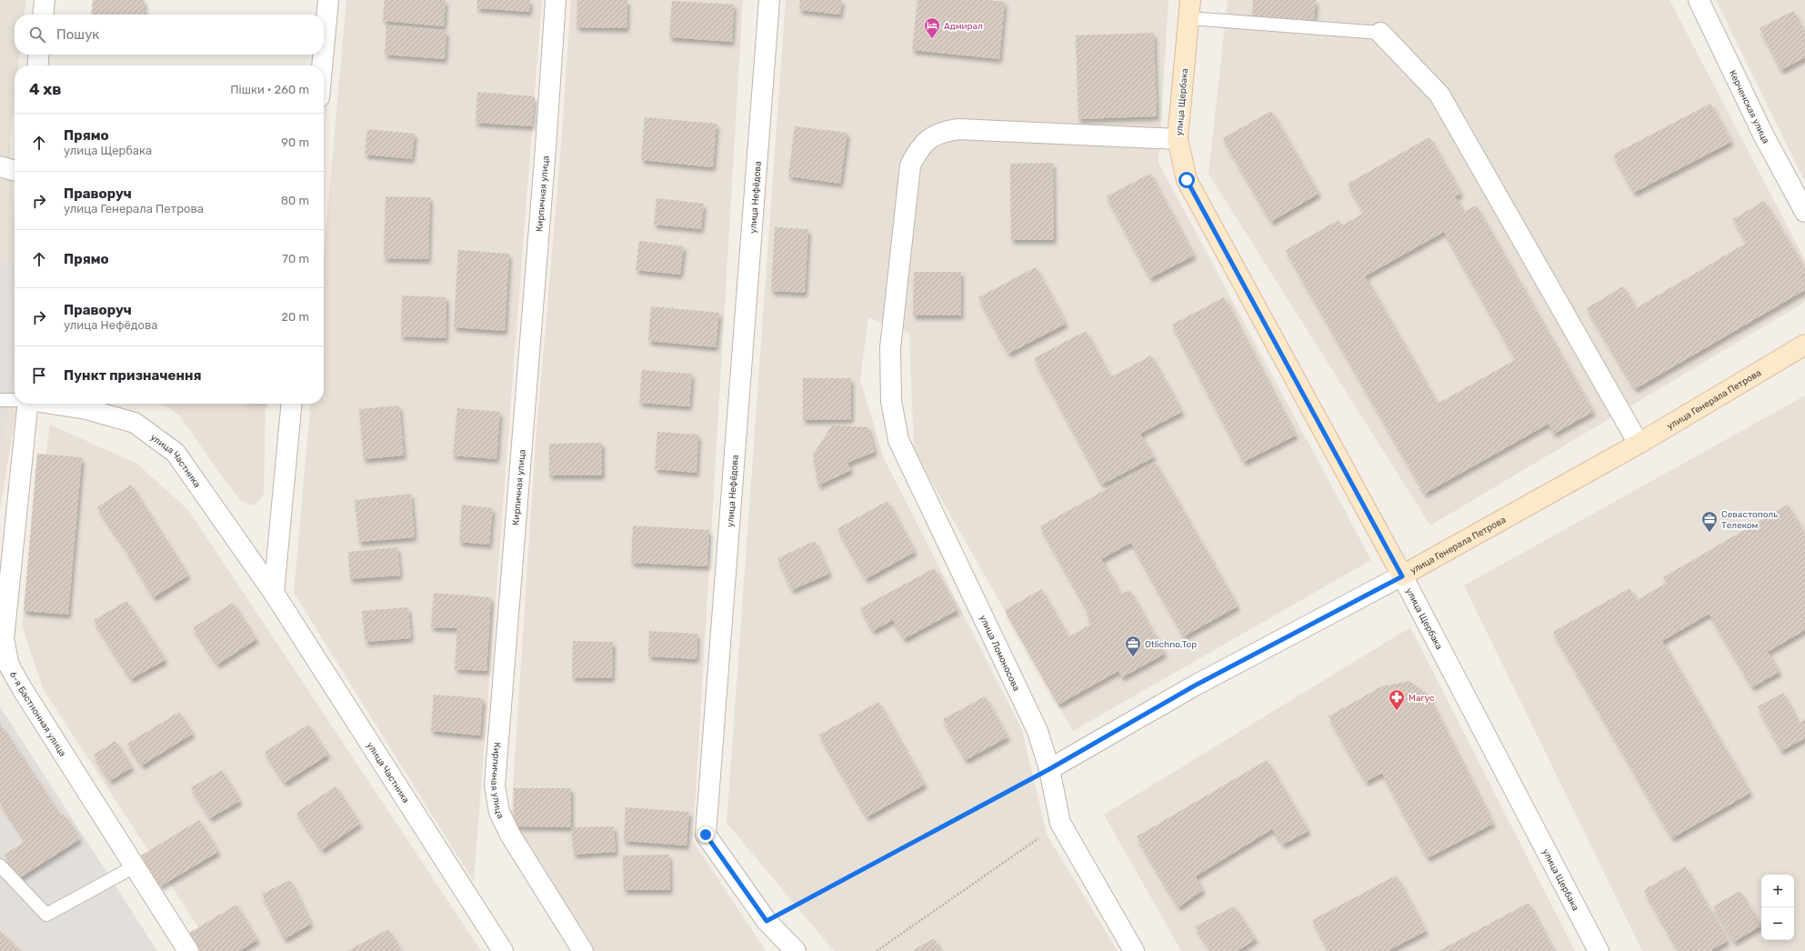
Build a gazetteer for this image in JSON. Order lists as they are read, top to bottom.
{
  "streets": {
    "main road": ["улица Щербака", "улица Генерала Петрова"],
    "street": [
      "Керченская улица",
      "Кирпичная улица",
      "улица Нефёдова",
      "улица Частника",
      "улица Ломоносова",
      "6-я Бастионная улица"
    ]
  },
  "crossings": [
    ["улица Щербака", "улица Генерала Петрова"],
    ["улица Щербака", "улица Ломоносова"],
    ["улица Генерала Петрова", "улица Ломоносова"]
  ],
  "places": {
    "hotel": ["Адмирал"],
    "office": ["Севастополь Телеком", "Otlichno.Top"],
    "pharmacy": ["Магус"]
  },
  "page": {
    "search": "Пошук",
    "heading": ["4 хв", "Пішки · 260 m"],
    "list": [
      ["Прямо", "улица Щербака", "90 m"],
      ["Праворуч", "улица Генерала Петрова", "80 m"],
      ["Прямо", "70 m"],
      ["Праворуч", "улица Нефёдова", "20 m"],
      "Пункт призначення"
    ],
    "map_buttons": ["+", "−"]
  }
}
